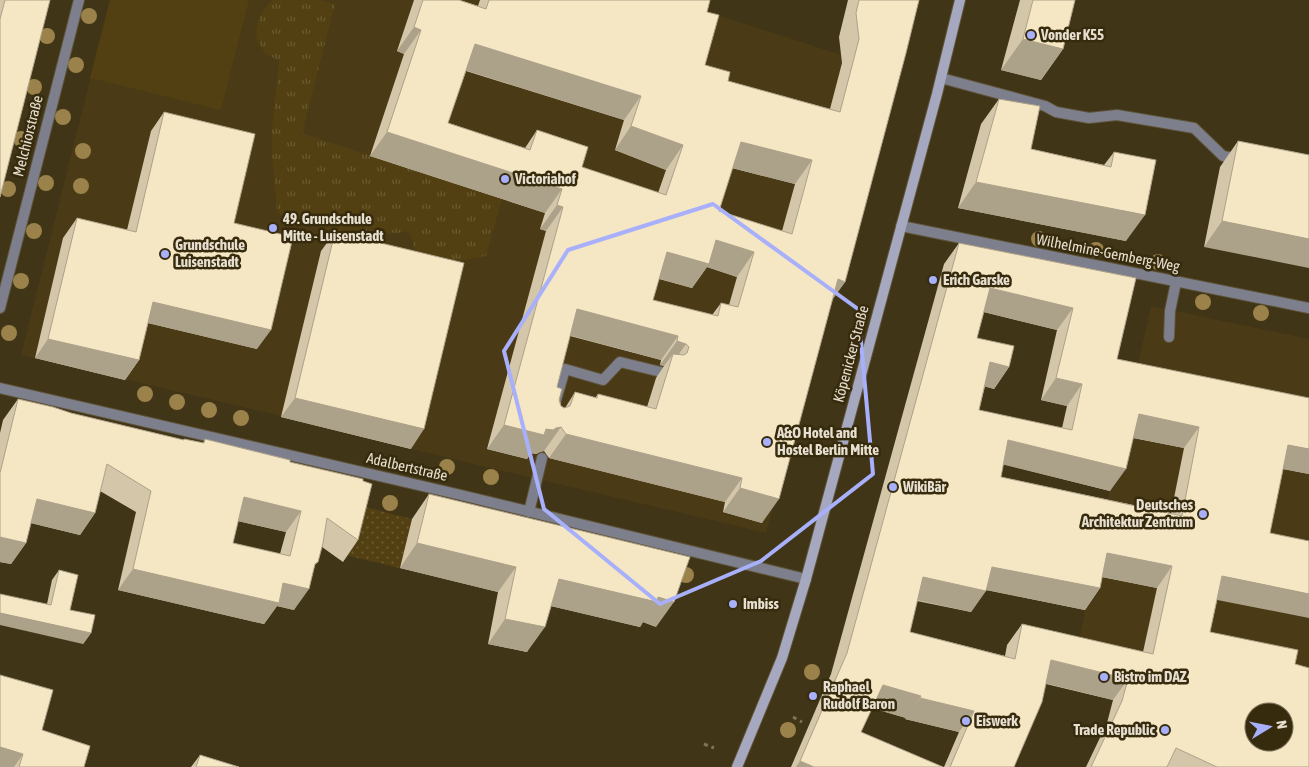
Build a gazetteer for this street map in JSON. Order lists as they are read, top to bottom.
{
  "streets": {
    "main road": ["Köpenicker Straße"],
    "street": ["Melchiorstraße", "Wilhelmine-Gemberg-Weg", "Adalbertstraße"]
  },
  "crossings": [
    ["Wilhelmine-Gemberg-Weg", "Köpenicker Straße"],
    ["Köpenicker Straße", "Adalbertstraße"]
  ],
  "places": [
    "Vonder K55",
    "Victoriahof",
    "49. Grundschule Mitte - Luisenstadt",
    "Grundschule Luisenstadt",
    "Erich Garske",
    "A&O Hotel and Hostel Berlin Mitte",
    "WikiBär",
    "Deutsches Architektur Zentrum",
    "Imbiss",
    "Bistro im DAZ",
    "Raphael Rudolf Baron",
    "Eiswerk",
    "Trade Republic"
  ],
  "north": "right"
}
